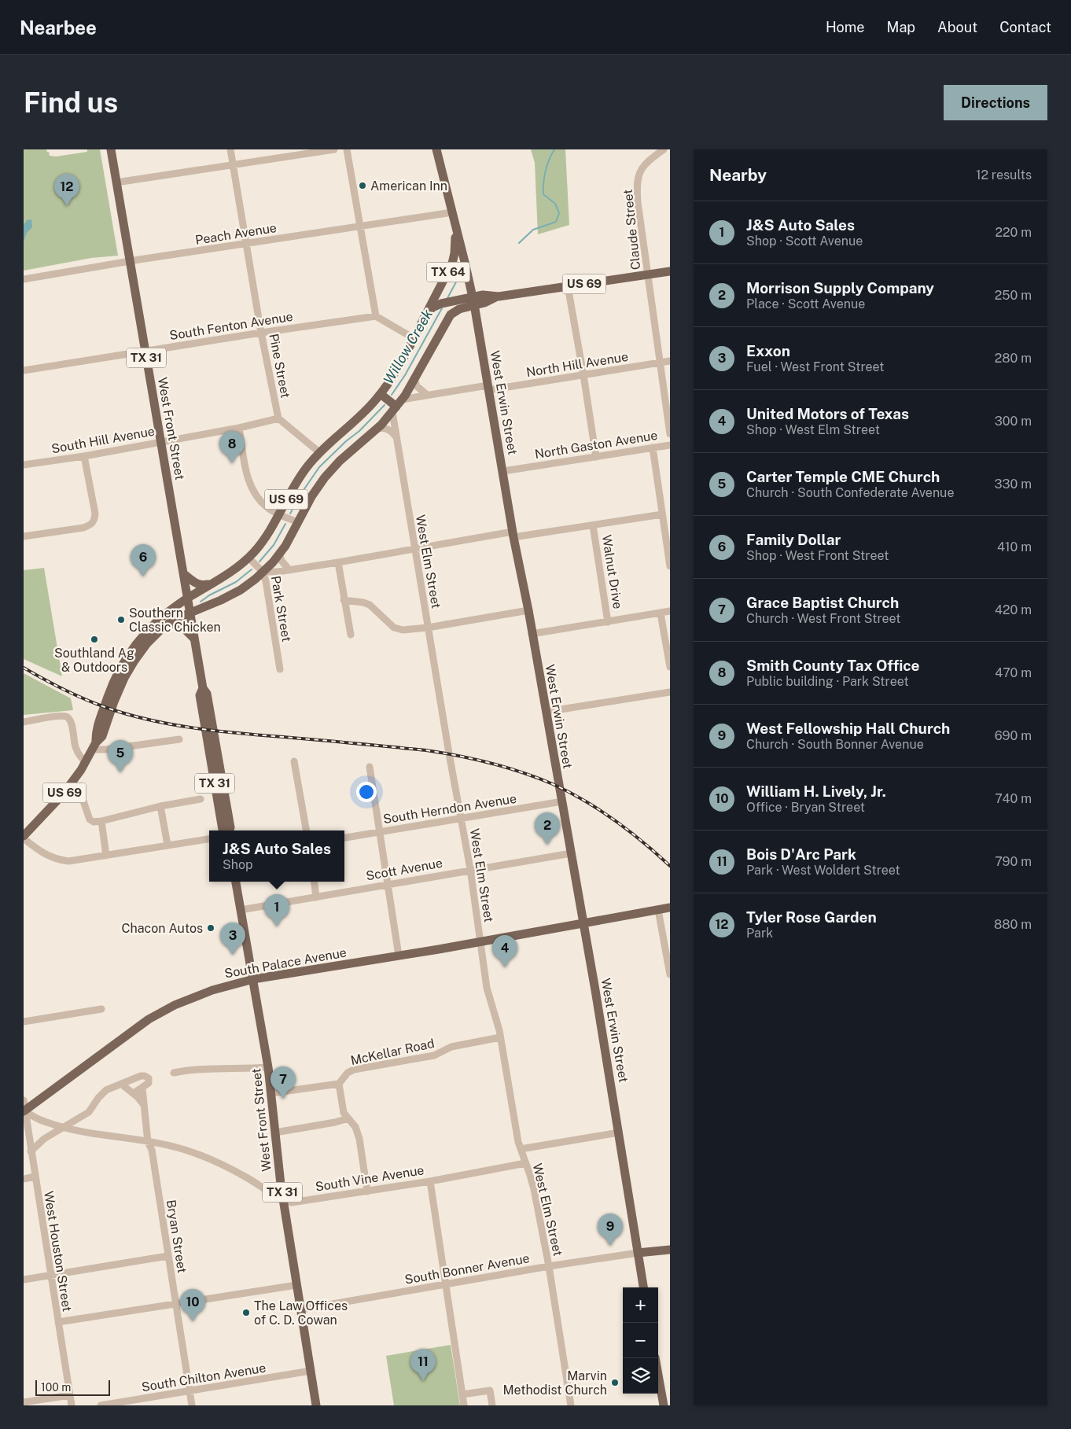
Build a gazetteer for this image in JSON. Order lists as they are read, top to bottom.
{
  "streets": {
    "main road": [
      "TX 64",
      "US 69",
      "TX 31",
      "West Erwin Street",
      "West Front Street",
      "South Palace Avenue"
    ],
    "street": [
      "Claude Street",
      "Peach Avenue",
      "South Fenton Avenue",
      "North Hill Avenue",
      "Pine Street",
      "South Hill Avenue",
      "North Gaston Avenue",
      "West Elm Street",
      "Walnut Drive",
      "Park Street",
      "South Herndon Avenue",
      "Scott Avenue",
      "McKellar Road",
      "South Vine Avenue",
      "Bryan Street",
      "West Houston Street",
      "South Bonner Avenue",
      "South Chilton Avenue"
    ]
  },
  "crossings": [
    ["Claude Street", "US 69"],
    ["Claude Street", "North Hill Avenue"],
    ["Peach Avenue", "Pine Street"],
    ["Peach Avenue", "West Erwin Street"],
    ["Peach Avenue", "West Front Street"],
    ["TX 64", "US 69"],
    ["TX 64", "West Erwin Street"],
    ["US 69", "Pine Street"],
    ["US 69", "West Erwin Street"],
    ["US 69", "West Front Street"],
    ["US 69", "West Elm Street"],
    ["US 69", "Park Street"],
    ["South Fenton Avenue", "Pine Street"],
    ["South Fenton Avenue", "West Front Street"],
    ["North Hill Avenue", "West Erwin Street"],
    ["Pine Street", "South Hill Avenue"],
    ["West Erwin Street", "North Gaston Avenue"],
    ["West Erwin Street", "South Herndon Avenue"],
    ["West Erwin Street", "Scott Avenue"],
    ["West Erwin Street", "South Palace Avenue"],
    ["West Erwin Street", "South Bonner Avenue"],
    ["West Front Street", "South Hill Avenue"],
    ["West Front Street", "Scott Avenue"],
    ["West Front Street", "South Palace Avenue"],
    ["West Front Street", "South Vine Avenue"],
    ["West Front Street", "South Bonner Avenue"],
    ["West Front Street", "South Chilton Avenue"],
    ["West Elm Street", "South Herndon Avenue"],
    ["West Elm Street", "Scott Avenue"],
    ["West Elm Street", "South Palace Avenue"],
    ["West Elm Street", "McKellar Road"],
    ["West Elm Street", "South Vine Avenue"],
    ["West Elm Street", "South Bonner Avenue"],
    ["South Palace Avenue", "South Vine Avenue"],
    ["South Palace Avenue", "West Houston Street"],
    ["South Vine Avenue", "Bryan Street"],
    ["South Vine Avenue", "West Houston Street"],
    ["Bryan Street", "South Chilton Avenue"]
  ],
  "water": ["Willow Creek"],
  "places": [
    "American Inn",
    "Southern Classic Chicken",
    "Southland Ag & Outdoors",
    "Chacon Autos",
    "The Law Offices of C. D. Cowan",
    "Marvin Methodist Church"
  ],
  "scale_bar": "100 m",
  "page": {
    "header": "Nearbee",
    "nav": [
      "Home",
      "Map",
      "About",
      "Contact"
    ],
    "buttons": "Directions",
    "title": "Find us",
    "heading": ["Nearby", "12 results"],
    "pins": [
      "12",
      "8",
      "6",
      "5",
      "2",
      "1",
      "3",
      "4",
      "7",
      "9",
      "10",
      "11"
    ],
    "list": [
      {
        "mark": "1",
        "name": "J&S Auto Sales",
        "note": "Shop · Scott Avenue",
        "value": "220 m"
      },
      {
        "mark": "2",
        "name": "Morrison Supply Company",
        "note": "Place · Scott Avenue",
        "value": "250 m"
      },
      {
        "mark": "3",
        "name": "Exxon",
        "note": "Fuel · West Front Street",
        "value": "280 m"
      },
      {
        "mark": "4",
        "name": "United Motors of Texas",
        "note": "Shop · West Elm Street",
        "value": "300 m"
      },
      {
        "mark": "5",
        "name": "Carter Temple CME Church",
        "note": "Church · South Confederate Avenue",
        "value": "330 m"
      },
      {
        "mark": "6",
        "name": "Family Dollar",
        "note": "Shop · West Front Street",
        "value": "410 m"
      },
      {
        "mark": "7",
        "name": "Grace Baptist Church",
        "note": "Church · West Front Street",
        "value": "420 m"
      },
      {
        "mark": "8",
        "name": "Smith County Tax Office",
        "note": "Public building · Park Street",
        "value": "470 m"
      },
      {
        "mark": "9",
        "name": "West Fellowship Hall Church",
        "note": "Church · South Bonner Avenue",
        "value": "690 m"
      },
      {
        "mark": "10",
        "name": "William H. Lively, Jr.",
        "note": "Office · Bryan Street",
        "value": "740 m"
      },
      {
        "mark": "11",
        "name": "Bois D'Arc Park",
        "note": "Park · West Woldert Street",
        "value": "790 m"
      },
      {
        "mark": "12",
        "name": "Tyler Rose Garden",
        "note": "Park",
        "value": "880 m"
      }
    ],
    "popup": ["J&S Auto Sales", "Shop"],
    "map_buttons": ["+", "−"],
    "scale": "100 m"
  }
}
